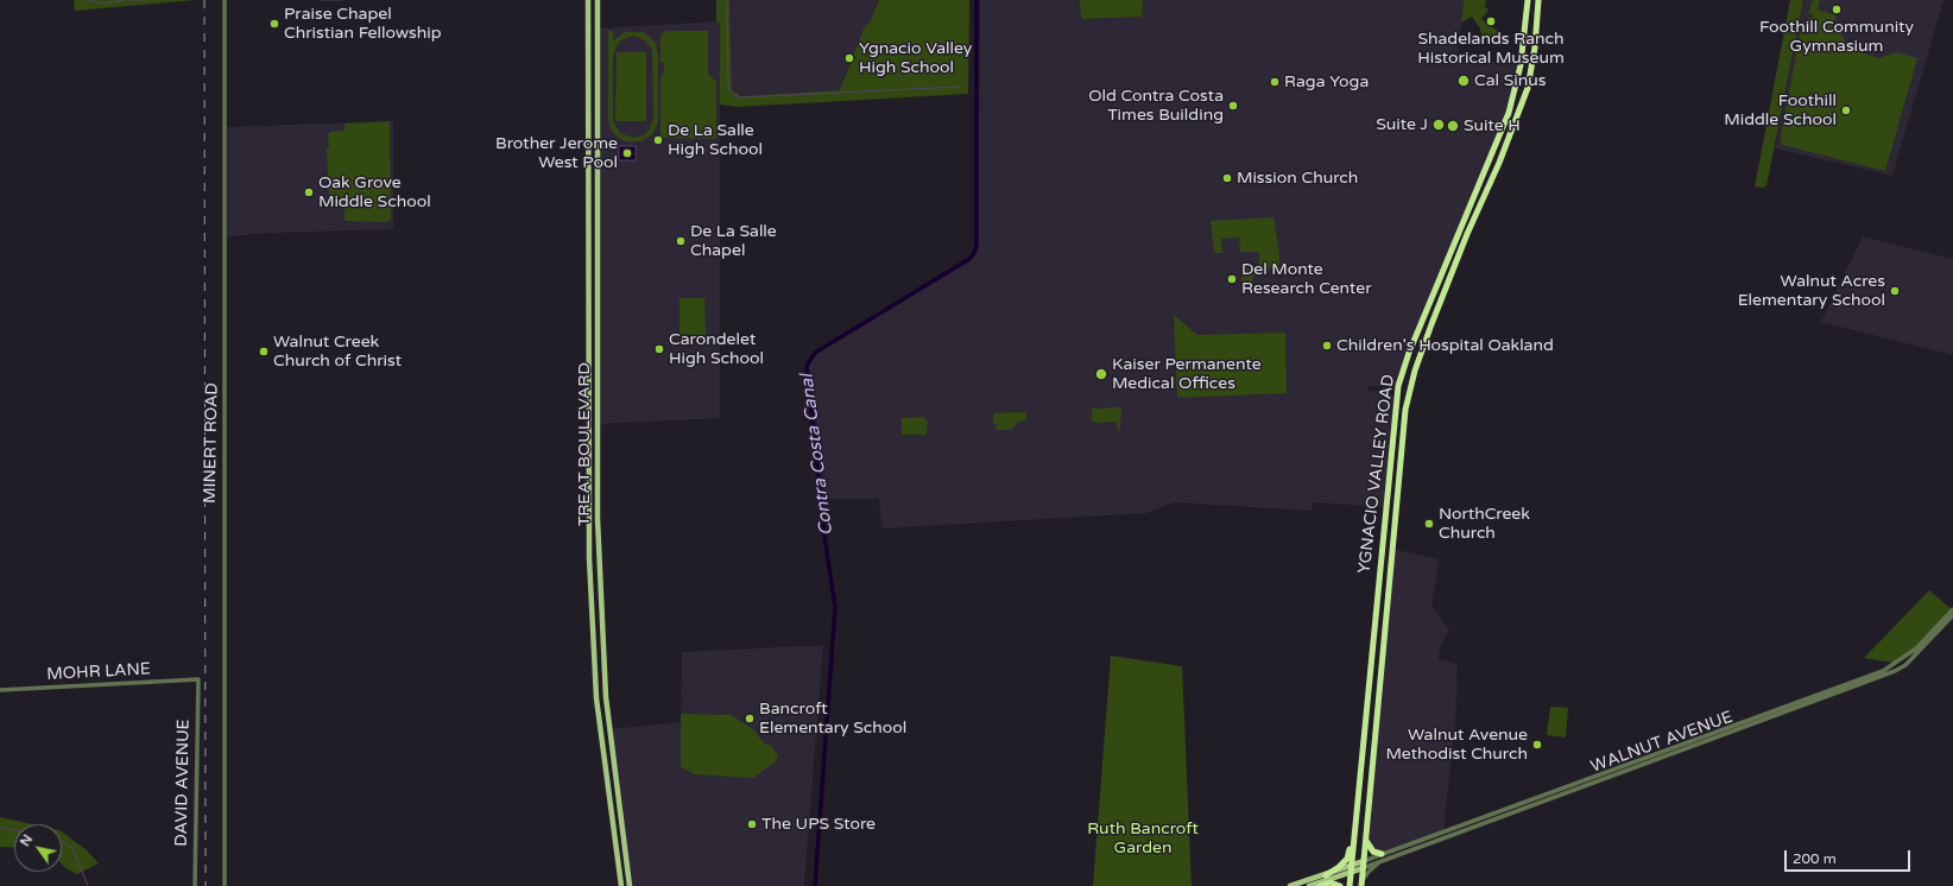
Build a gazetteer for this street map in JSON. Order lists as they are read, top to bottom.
{
  "streets": {
    "highway": ["YGNACIO VALLEY ROAD"],
    "main road": ["TREAT BOULEVARD"],
    "street": [
      "MINERT ROAD",
      "MOHR LANE",
      "WALNUT AVENUE",
      "DAVID AVENUE"
    ]
  },
  "crossings": [
    ["YGNACIO VALLEY ROAD", "WALNUT AVENUE"],
    ["MOHR LANE", "DAVID AVENUE"]
  ],
  "water": ["Contra Costa Canal"],
  "parks": ["Ruth Bancroft Garden"],
  "places": [
    "Foothill Community Gymnasium",
    "Shadelands Ranch Historical Museum",
    "Praise Chapel Christian Fellowship",
    "Ygnacio Valley High School",
    "Cal Sinus",
    "Raga Yoga",
    "Old Contra Costa Times Building",
    "Foothill Middle School",
    "Suite J",
    "Suite H",
    "De La Salle High School",
    "Brother Jerome West Pool",
    "Mission Church",
    "Oak Grove Middle School",
    "De La Salle Chapel",
    "Del Monte Research Center",
    "Walnut Acres Elementary School",
    "Children's Hospital Oakland",
    "Carondelet High School",
    "Walnut Creek Church of Christ",
    "Kaiser Permanente Medical Offices",
    "NorthCreek Church",
    "Bancroft Elementary School",
    "Walnut Avenue Methodist Church",
    "The UPS Store"
  ],
  "scale_bar": "200 m",
  "north": "top left"
}
